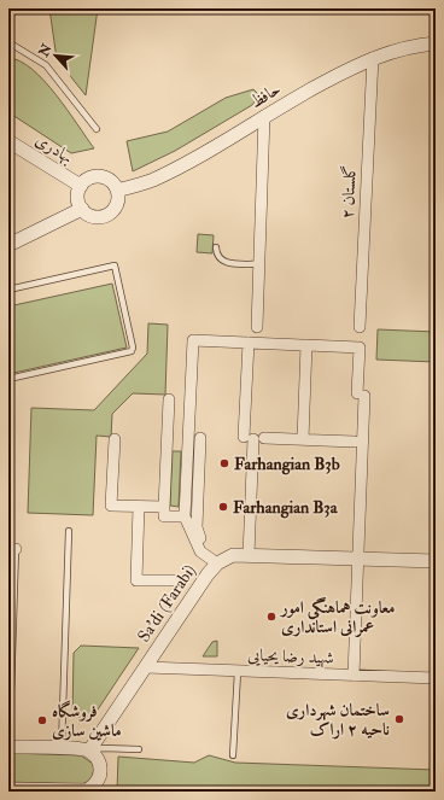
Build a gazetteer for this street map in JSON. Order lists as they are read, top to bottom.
{
  "streets": {
    "street": [
      "حافظ",
      "بهادری",
      "گلستان ۲",
      "Sa'di (Farabi)",
      "شهید رضا یحیایی"
    ]
  },
  "crossings": [
    ["حافظ", "بهادری"],
    ["حافظ", "گلستان ۲"],
    ["Sa'di (Farabi)", "شهید رضا یحیایی"]
  ],
  "places": [
    "Farhangian B3b",
    "Farhangian B3a",
    "معاونت هماهنگی امور عمرانی استانداری",
    "ساختمان شهرداری ناحیه ۲ اراک",
    "فروشگاه ماشین سازی"
  ],
  "north": "top left"
}
